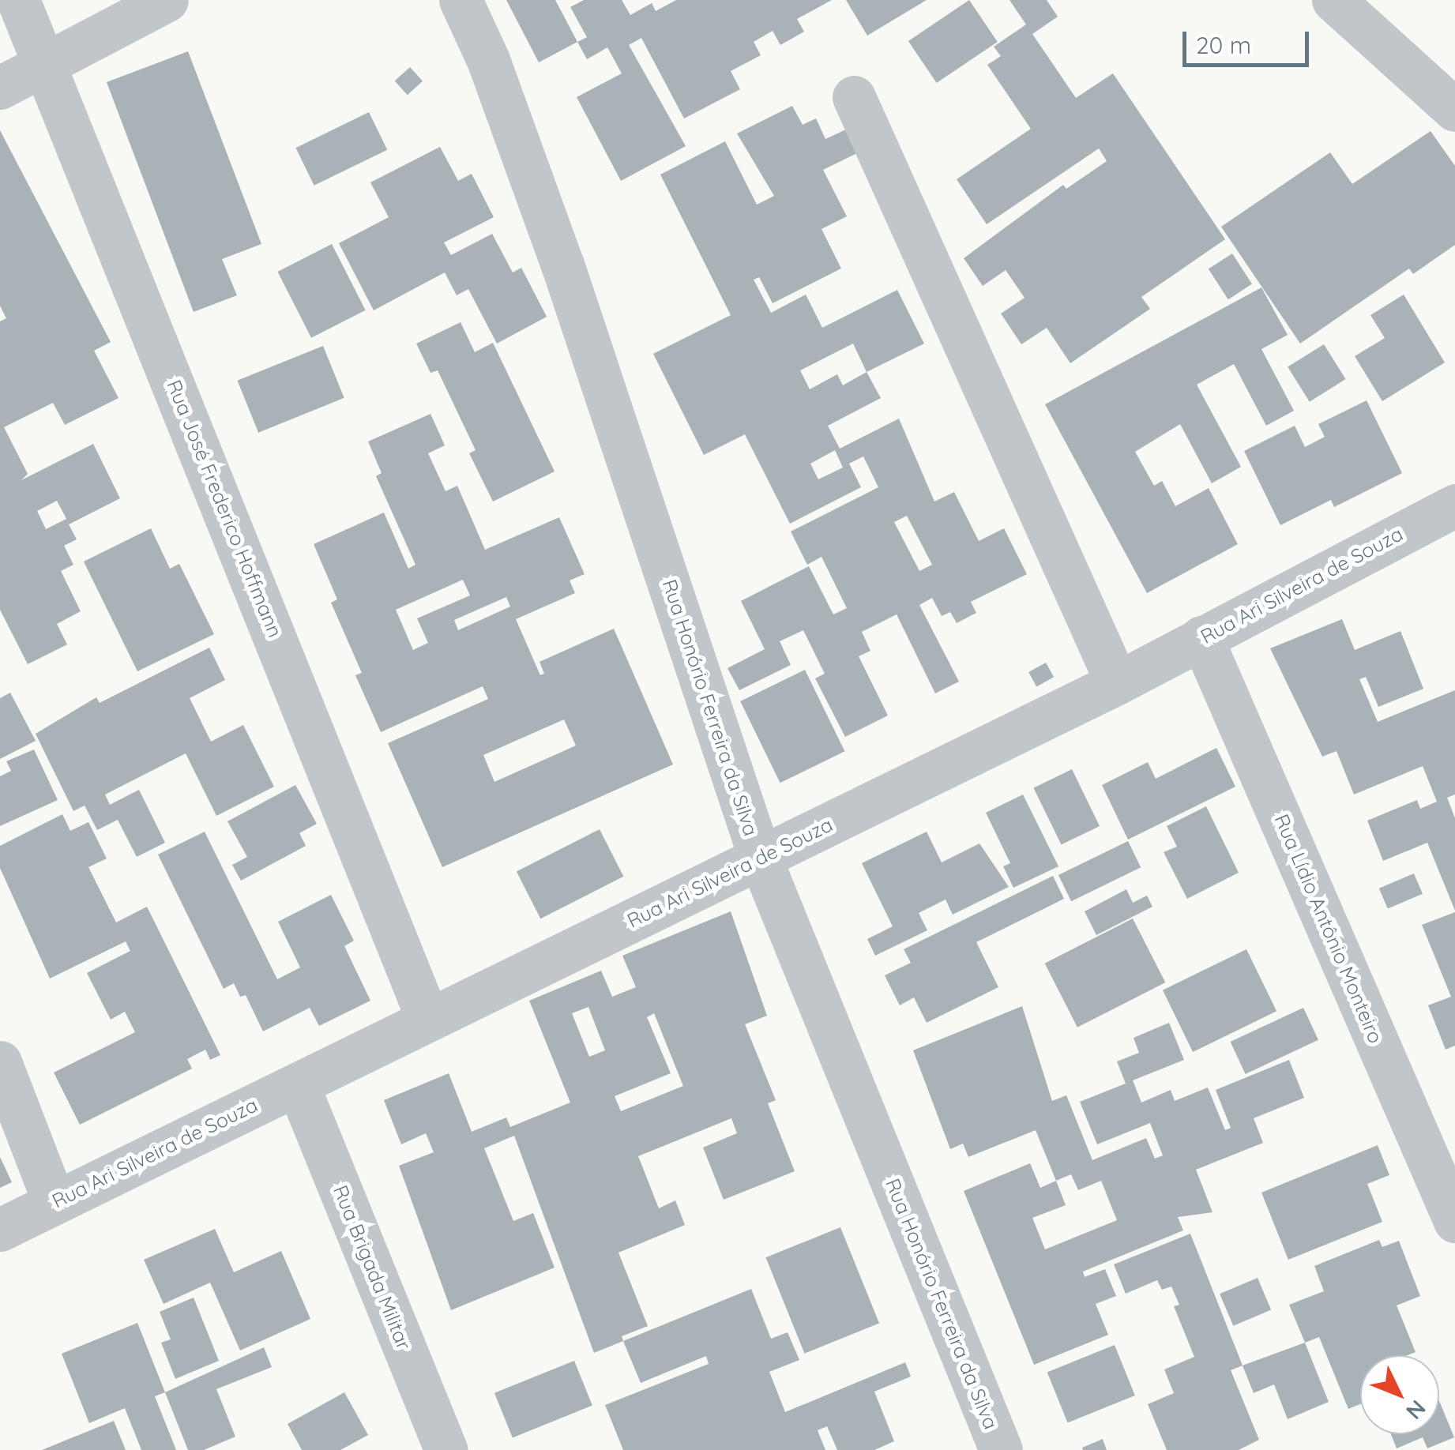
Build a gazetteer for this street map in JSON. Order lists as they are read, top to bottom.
{
  "streets": {
    "street": [
      "Rua José Frederico Hoffmann",
      "Rua Ari Silveira de Souza",
      "Rua Honório Ferreira da Silva",
      "Rua Lídio Antônio Monteiro",
      "Rua Brigada Militar"
    ]
  },
  "crossings": [
    ["Rua José Frederico Hoffmann", "Rua Ari Silveira de Souza"],
    ["Rua Ari Silveira de Souza", "Rua Honório Ferreira da Silva"],
    ["Rua Ari Silveira de Souza", "Rua Lídio Antônio Monteiro"],
    ["Rua Ari Silveira de Souza", "Rua Brigada Militar"]
  ],
  "scale_bar": "20 m",
  "north": "bottom right"
}
